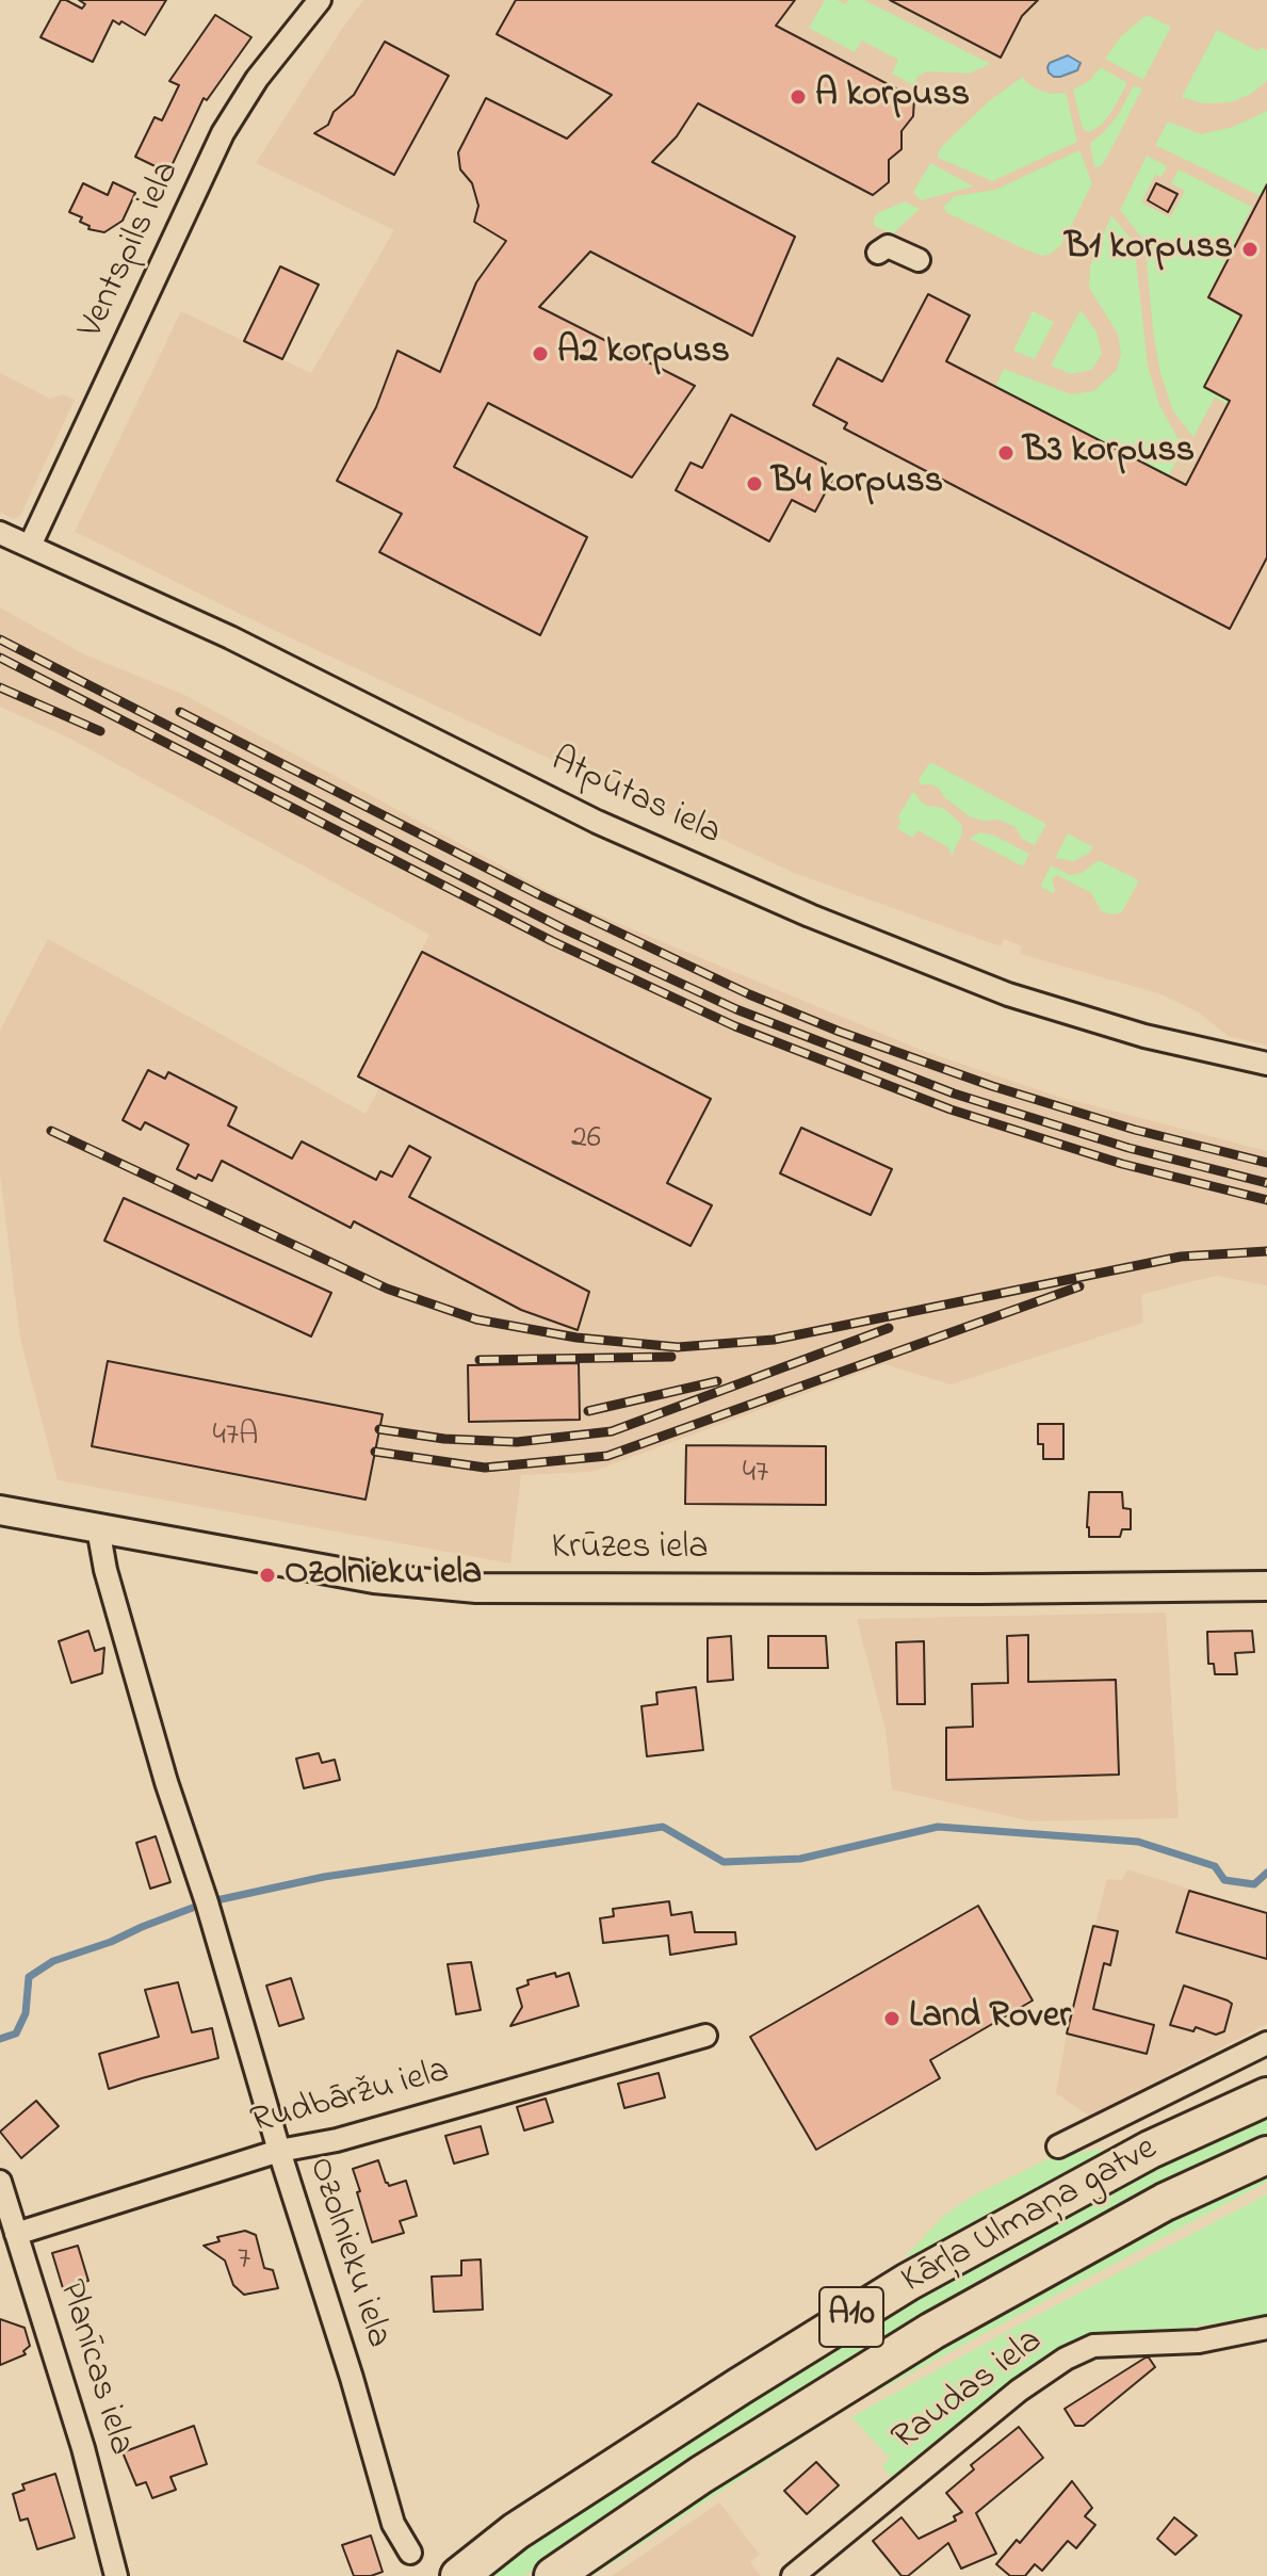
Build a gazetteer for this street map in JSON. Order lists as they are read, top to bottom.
{
  "streets": {
    "highway": ["Kārļa Ulmaņa gatve", "A10"],
    "street": [
      "Ventspils iela",
      "Atpūtas iela",
      "Krūzes iela",
      "Rudbāržu iela",
      "Ozolnieku iela",
      "Planīcas iela",
      "Raudas iela"
    ]
  },
  "crossings": [
    ["Ventspils iela", "Atpūtas iela"],
    ["Krūzes iela", "Ozolnieku iela"],
    ["Rudbāržu iela", "Ozolnieku iela"],
    ["Rudbāržu iela", "Planīcas iela"]
  ],
  "places": [
    "A korpuss",
    "B1 korpuss",
    "A2 korpuss",
    "B3 korpuss",
    "B4 korpuss",
    "Ozolnieku iela",
    "Land Rover"
  ],
  "house_numbers": [
    "26",
    "47A",
    "47",
    "7"
  ]
}
